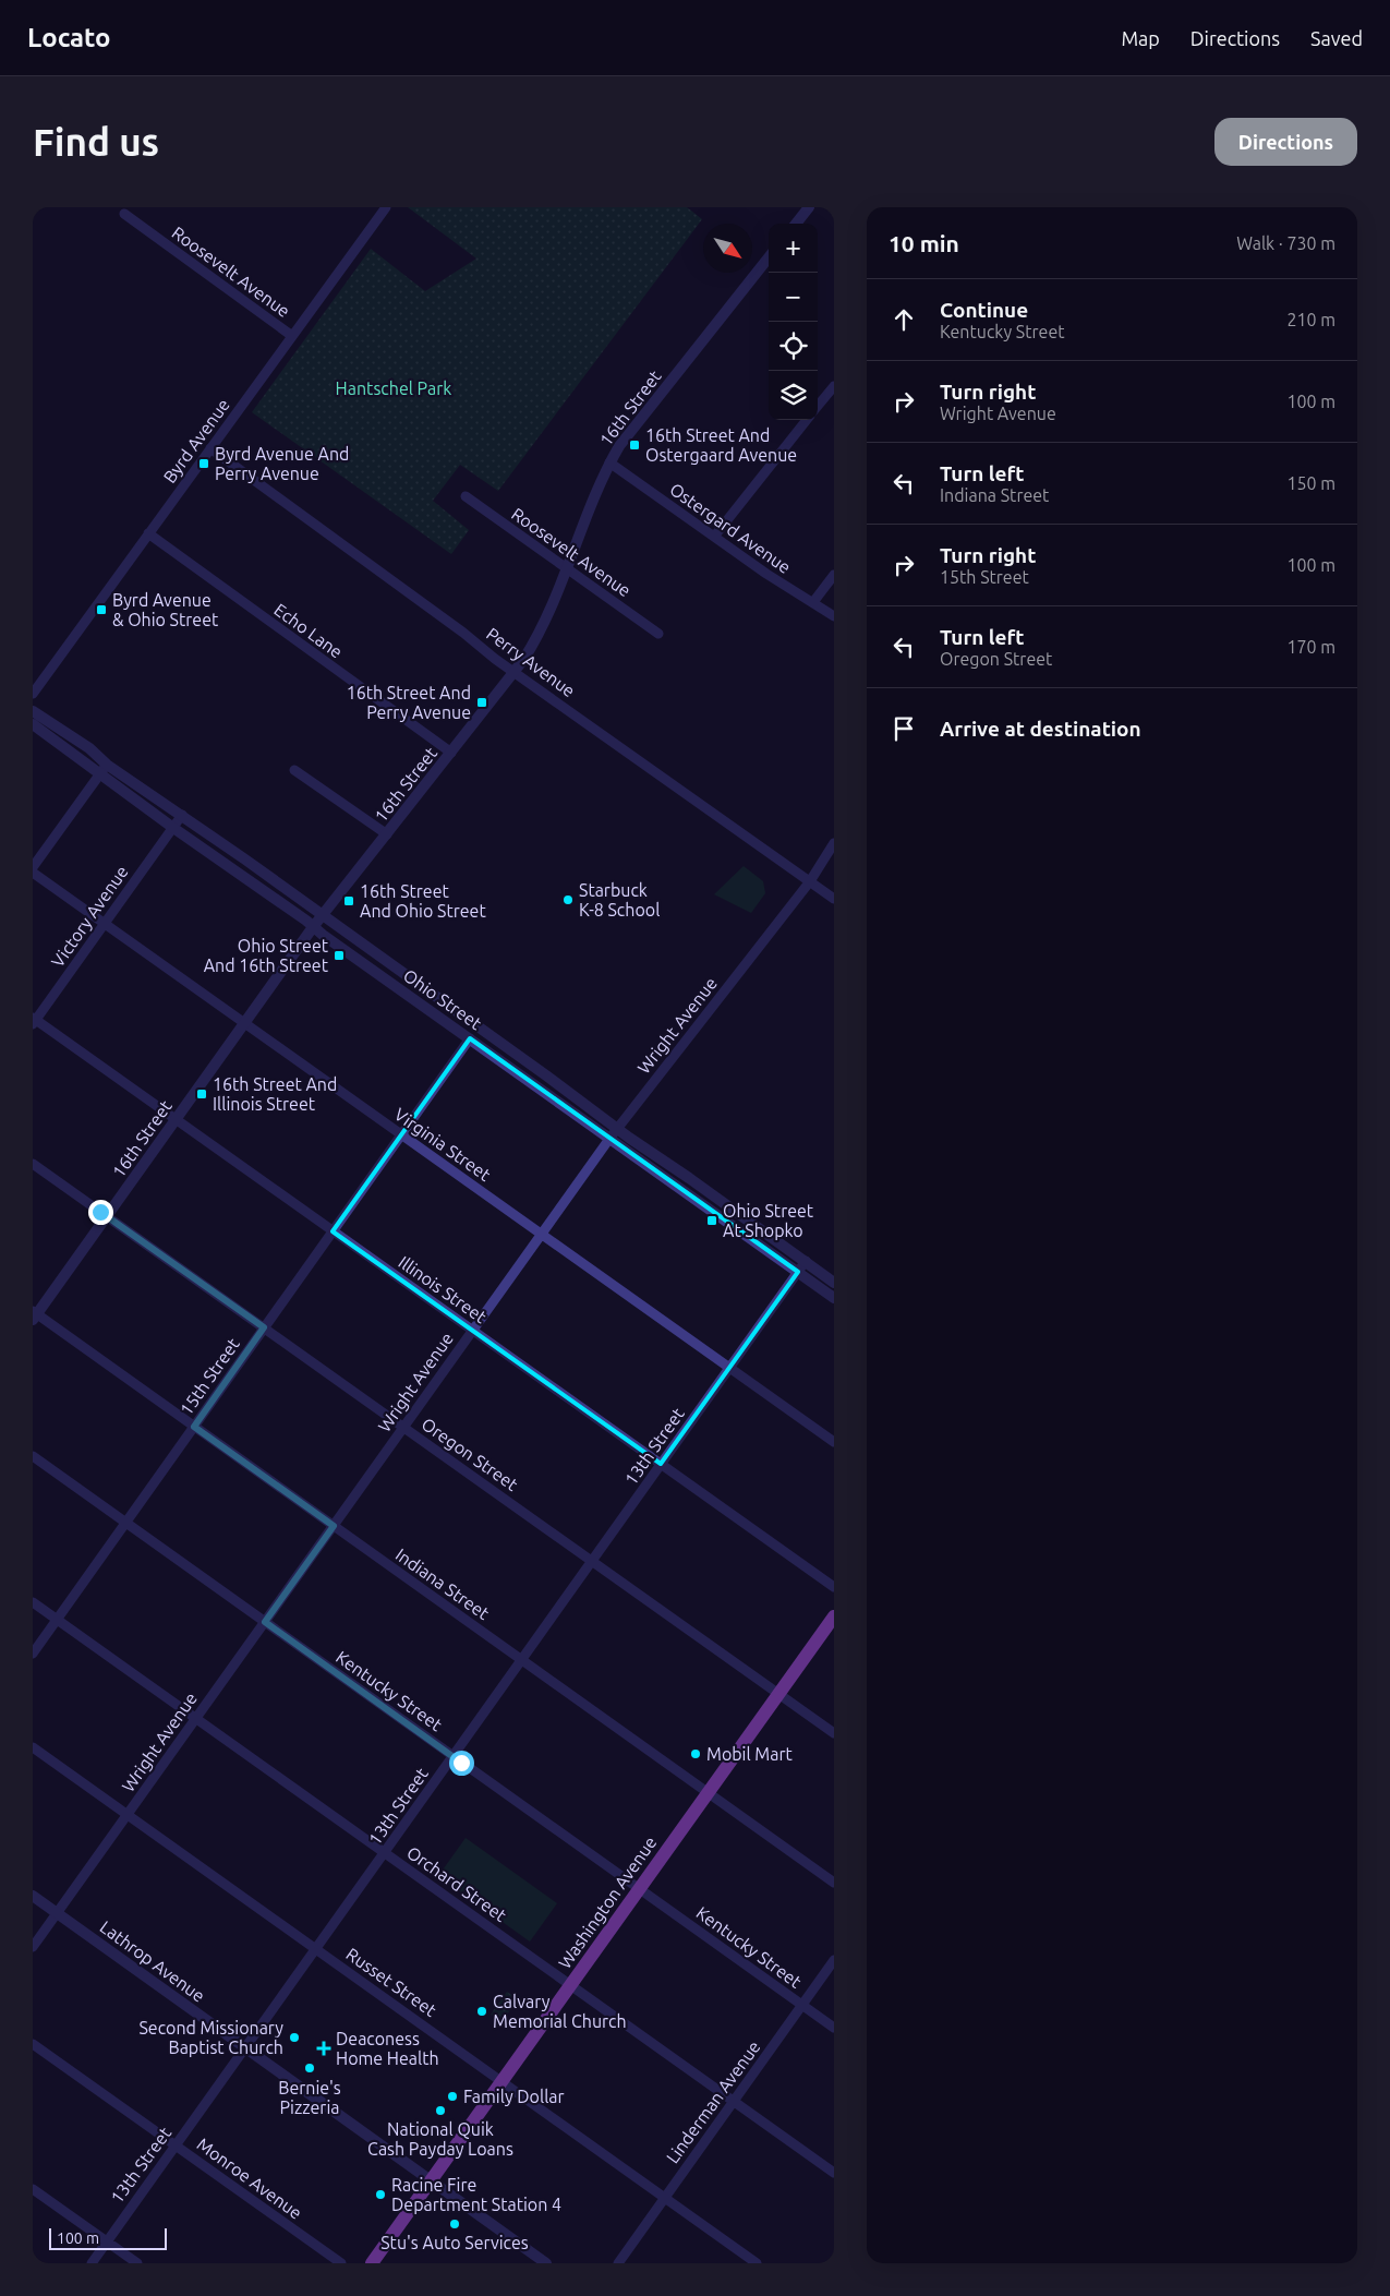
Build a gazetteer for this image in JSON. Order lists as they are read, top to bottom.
{
  "streets": {
    "main road": ["Washington Avenue"],
    "street": [
      "Roosevelt Avenue",
      "16th Street",
      "Byrd Avenue",
      "Ostergard Avenue",
      "Echo Lane",
      "Perry Avenue",
      "Victory Avenue",
      "Ohio Street",
      "Wright Avenue",
      "Virginia Street",
      "Illinois Street",
      "15th Street",
      "13th Street",
      "Oregon Street",
      "Indiana Street",
      "Kentucky Street",
      "Orchard Street",
      "Lathrop Avenue",
      "Russet Street",
      "Linderman Avenue",
      "Monroe Avenue"
    ]
  },
  "crossings": [
    ["Roosevelt Avenue", "16th Street"],
    ["Roosevelt Avenue", "Byrd Avenue"],
    ["16th Street", "Ostergard Avenue"],
    ["16th Street", "Echo Lane"],
    ["16th Street", "Perry Avenue"],
    ["16th Street", "Ohio Street"],
    ["16th Street", "Virginia Street"],
    ["16th Street", "Illinois Street"],
    ["16th Street", "Oregon Street"],
    ["16th Street", "Indiana Street"],
    ["Byrd Avenue", "Echo Lane"],
    ["Byrd Avenue", "Perry Avenue"],
    ["Perry Avenue", "Wright Avenue"],
    ["Victory Avenue", "Ohio Street"],
    ["Victory Avenue", "Virginia Street"],
    ["Victory Avenue", "Illinois Street"],
    ["Ohio Street", "Wright Avenue"],
    ["Ohio Street", "15th Street"],
    ["Ohio Street", "13th Street"],
    ["Wright Avenue", "Virginia Street"],
    ["Wright Avenue", "Illinois Street"],
    ["Wright Avenue", "Oregon Street"],
    ["Wright Avenue", "Indiana Street"],
    ["Wright Avenue", "Kentucky Street"],
    ["Wright Avenue", "Orchard Street"],
    ["Wright Avenue", "Lathrop Avenue"],
    ["Wright Avenue", "Russet Street"],
    ["Virginia Street", "15th Street"],
    ["Virginia Street", "13th Street"],
    ["Illinois Street", "15th Street"],
    ["Illinois Street", "13th Street"],
    ["15th Street", "Oregon Street"],
    ["15th Street", "Indiana Street"],
    ["15th Street", "Kentucky Street"],
    ["15th Street", "Orchard Street"],
    ["13th Street", "Oregon Street"],
    ["13th Street", "Indiana Street"],
    ["13th Street", "Kentucky Street"],
    ["13th Street", "Orchard Street"],
    ["13th Street", "Lathrop Avenue"],
    ["13th Street", "Russet Street"],
    ["13th Street", "Monroe Avenue"],
    ["Oregon Street", "Washington Avenue"],
    ["Indiana Street", "Washington Avenue"],
    ["Kentucky Street", "Washington Avenue"],
    ["Kentucky Street", "Linderman Avenue"],
    ["Orchard Street", "Washington Avenue"],
    ["Orchard Street", "Linderman Avenue"],
    ["Washington Avenue", "Lathrop Avenue"],
    ["Washington Avenue", "Russet Street"],
    ["Russet Street", "Linderman Avenue"]
  ],
  "parks": ["Hantschel Park"],
  "places": {
    "transit": [
      "16th Street And Ostergaard Avenue",
      "Byrd Avenue And Perry Avenue",
      "Byrd Avenue & Ohio Street",
      "16th Street And Perry Avenue",
      "16th Street And Ohio Street",
      "Ohio Street And 16th Street",
      "16th Street And Illinois Street",
      "Ohio Street At Shopko"
    ],
    "other": [
      "Starbuck K-8 School",
      "Mobil Mart",
      "Calvary Memorial Church",
      "Second Missionary Baptist Church",
      "Bernie's Pizzeria",
      "Family Dollar",
      "National Quik Cash Payday Loans",
      "Racine Fire Department Station 4",
      "Stu's Auto Services"
    ],
    "health": ["Deaconess Home Health"]
  },
  "scale_bar": "100 m",
  "north": "bottom right",
  "page": {
    "header": "Locato",
    "nav": ["Map", "Directions", "Saved"],
    "buttons": "Directions",
    "title": "Find us",
    "heading": ["10 min", "Walk · 730 m"],
    "map_buttons": ["+", "−"],
    "list": [
      ["Continue", "Kentucky Street", "210 m"],
      ["Turn right", "Wright Avenue", "100 m"],
      ["Turn left", "Indiana Street", "150 m"],
      ["Turn right", "15th Street", "100 m"],
      ["Turn left", "Oregon Street", "170 m"],
      "Arrive at destination"
    ],
    "scale": "100 m"
  }
}
